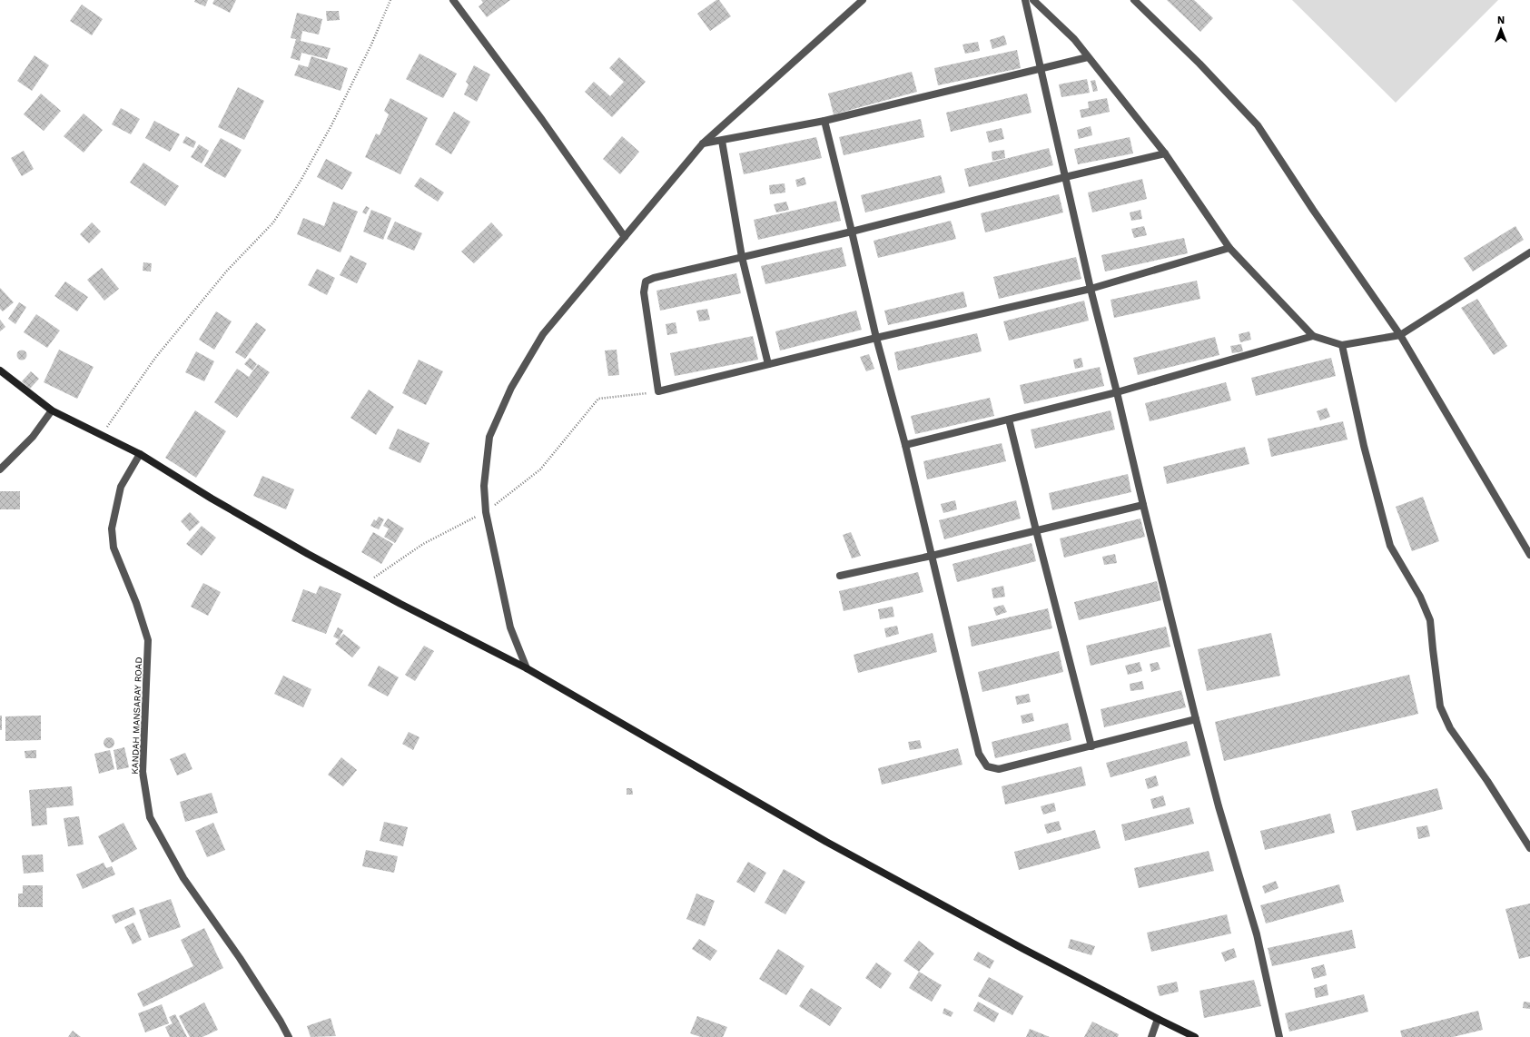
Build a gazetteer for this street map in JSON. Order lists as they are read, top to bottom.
{
  "streets": {
    "street": ["KANDAH MANSARAY ROAD"]
  },
  "north": "top"
}
